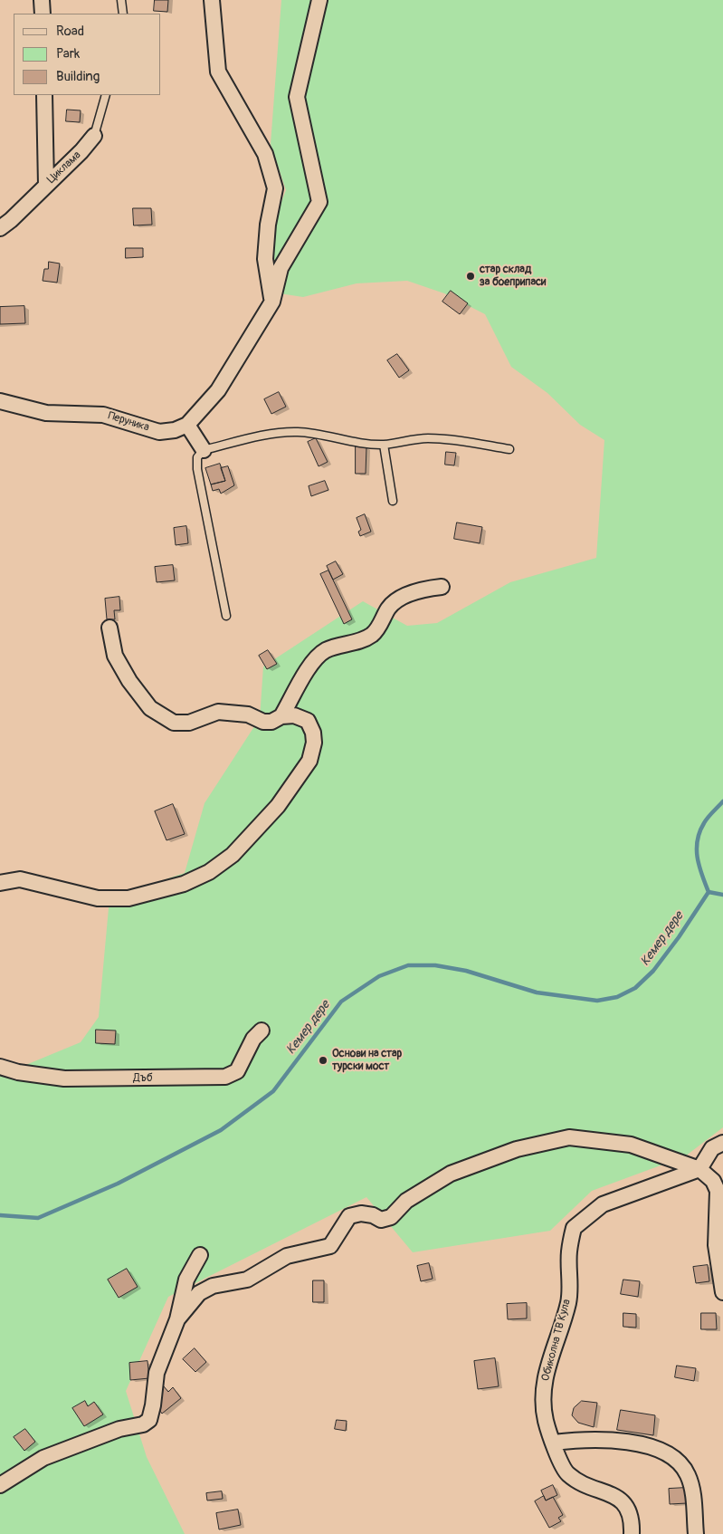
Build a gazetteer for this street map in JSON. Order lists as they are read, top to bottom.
{
  "streets": {
    "street": [
      "Циклама",
      "Перуника",
      "Дъб",
      "Обиколна ТВ Кула"
    ]
  },
  "water": ["Кемер дере"],
  "places": ["стар склад за боеприпаси", "Основи на стар турски мост"],
  "legend": ["Road", "Park", "Building"]
}
